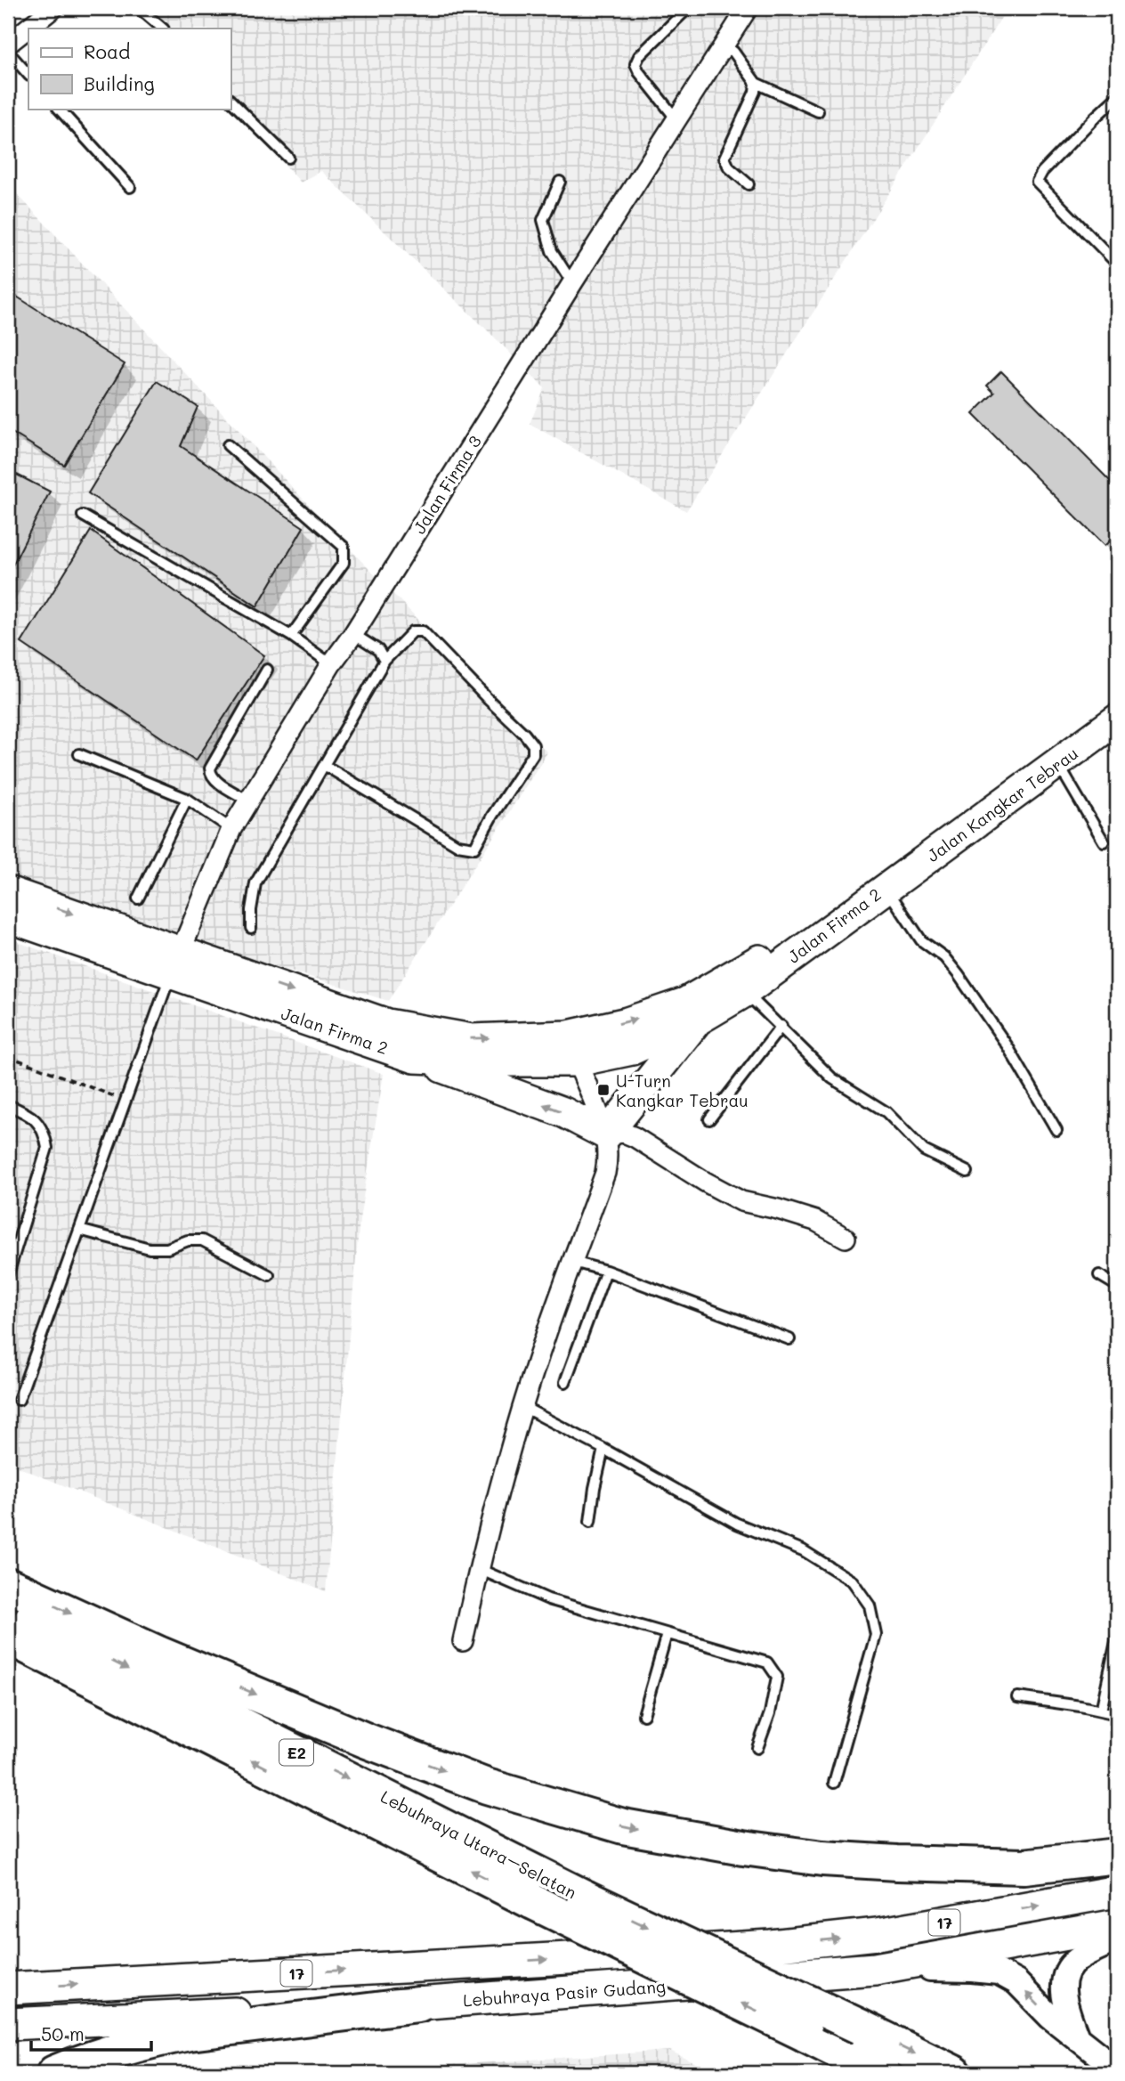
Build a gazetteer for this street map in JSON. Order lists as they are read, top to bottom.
{
  "streets": {
    "highway": [
      "E2",
      "Lebuhraya Utara–Selatan",
      "17",
      "Lebuhraya Pasir Gudang"
    ],
    "main road": ["Jalan Kangkar Tebrau", "Jalan Firma 2"],
    "street": ["Jalan Firma 3"]
  },
  "crossings": [
    ["Jalan Firma 3", "Jalan Firma 2"],
    ["Jalan Kangkar Tebrau", "Jalan Firma 2"]
  ],
  "places": {
    "transit": ["U-Turn Kangkar Tebrau"]
  },
  "legend": ["Road", "Building"],
  "scale_bar": "50 m"
}
